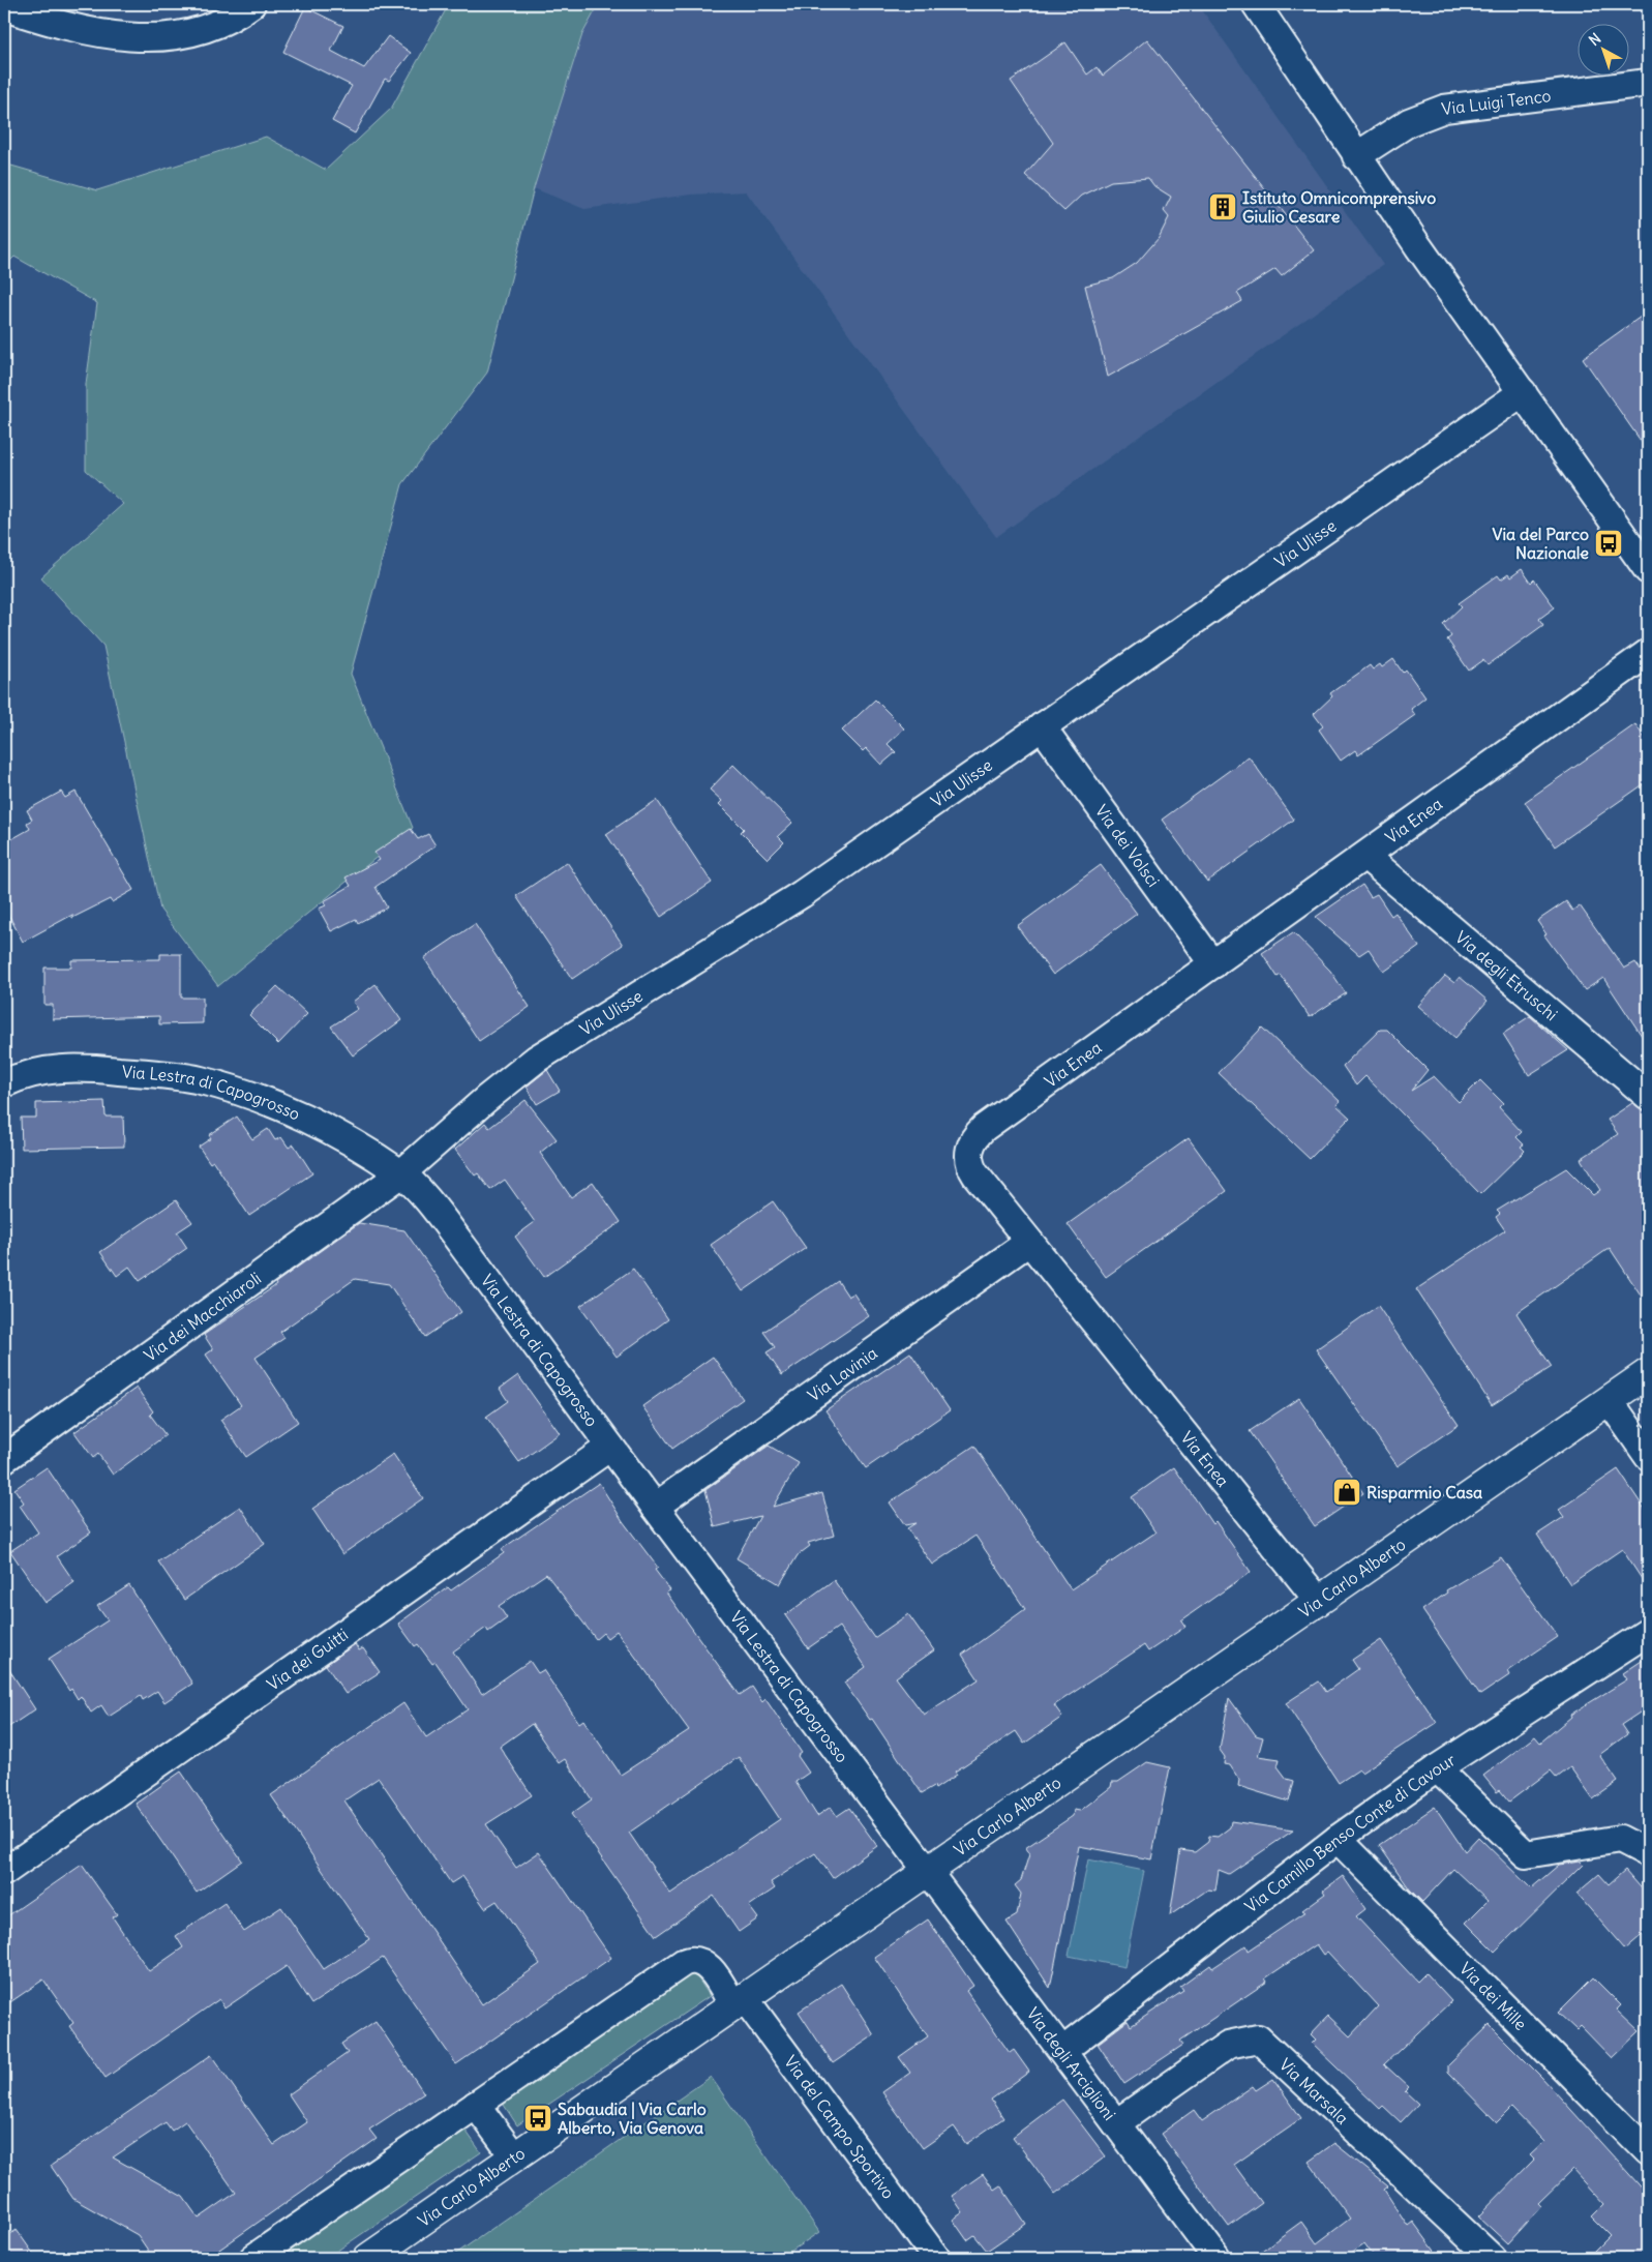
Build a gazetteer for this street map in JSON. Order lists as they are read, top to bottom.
{
  "streets": {
    "street": [
      "Via Luigi Tenco",
      "Via Ulisse",
      "Via Enea",
      "Via dei Volsci",
      "Via degli Etruschi",
      "Via Lestra di Capogrosso",
      "Via dei Macchiaroli",
      "Via Lavinia",
      "Via Carlo Alberto",
      "Via dei Guitti",
      "Via Camillo Benso Conte di Cavour",
      "Via dei Mille",
      "Via degli Arciglioni",
      "Via Marsala",
      "Via del Campo Sportivo"
    ]
  },
  "crossings": [
    ["Via Ulisse", "Via dei Volsci"],
    ["Via Ulisse", "Via Lestra di Capogrosso"],
    ["Via Ulisse", "Via dei Macchiaroli"],
    ["Via Enea", "Via dei Volsci"],
    ["Via Enea", "Via degli Etruschi"],
    ["Via Enea", "Via Lavinia"],
    ["Via Enea", "Via Carlo Alberto"],
    ["Via Lestra di Capogrosso", "Via dei Macchiaroli"],
    ["Via Lestra di Capogrosso", "Via Lavinia"],
    ["Via Lestra di Capogrosso", "Via Carlo Alberto"],
    ["Via Lestra di Capogrosso", "Via dei Guitti"],
    ["Via Lestra di Capogrosso", "Via degli Arciglioni"],
    ["Via Carlo Alberto", "Via degli Arciglioni"],
    ["Via Carlo Alberto", "Via del Campo Sportivo"],
    ["Via Camillo Benso Conte di Cavour", "Via dei Mille"],
    ["Via Camillo Benso Conte di Cavour", "Via degli Arciglioni"],
    ["Via degli Arciglioni", "Via Marsala"]
  ],
  "places": {
    "building": ["Istituto Omnicomprensivo Giulio Cesare"],
    "bus stop": ["Via del Parco Nazionale", "Sabaudia | Via Carlo Alberto, Via Genova"],
    "shop": ["Risparmio Casa"]
  },
  "north": "top left"
}
